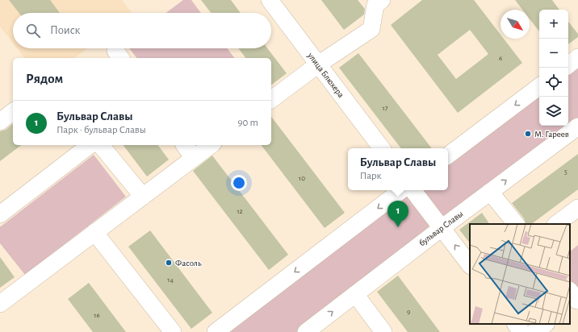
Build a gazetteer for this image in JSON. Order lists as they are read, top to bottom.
{
  "streets": {
    "street": ["улица Блюхера", "бульвар Славы"]
  },
  "places": ["М. Гареев", "Фасоль"],
  "house_numbers": [
    "6",
    "17",
    "5",
    "10",
    "12",
    "14",
    "9",
    "16"
  ],
  "north": "bottom right",
  "page": {
    "map_buttons": ["+", "−"],
    "search": "Поиск",
    "heading": "Рядом",
    "list": [
      {
        "mark": "1",
        "name": "Бульвар Славы",
        "note": "Парк · бульвар Славы",
        "value": "90 m"
      }
    ],
    "popup": ["Бульвар Славы", "Парк"],
    "pins": "1"
  }
}
